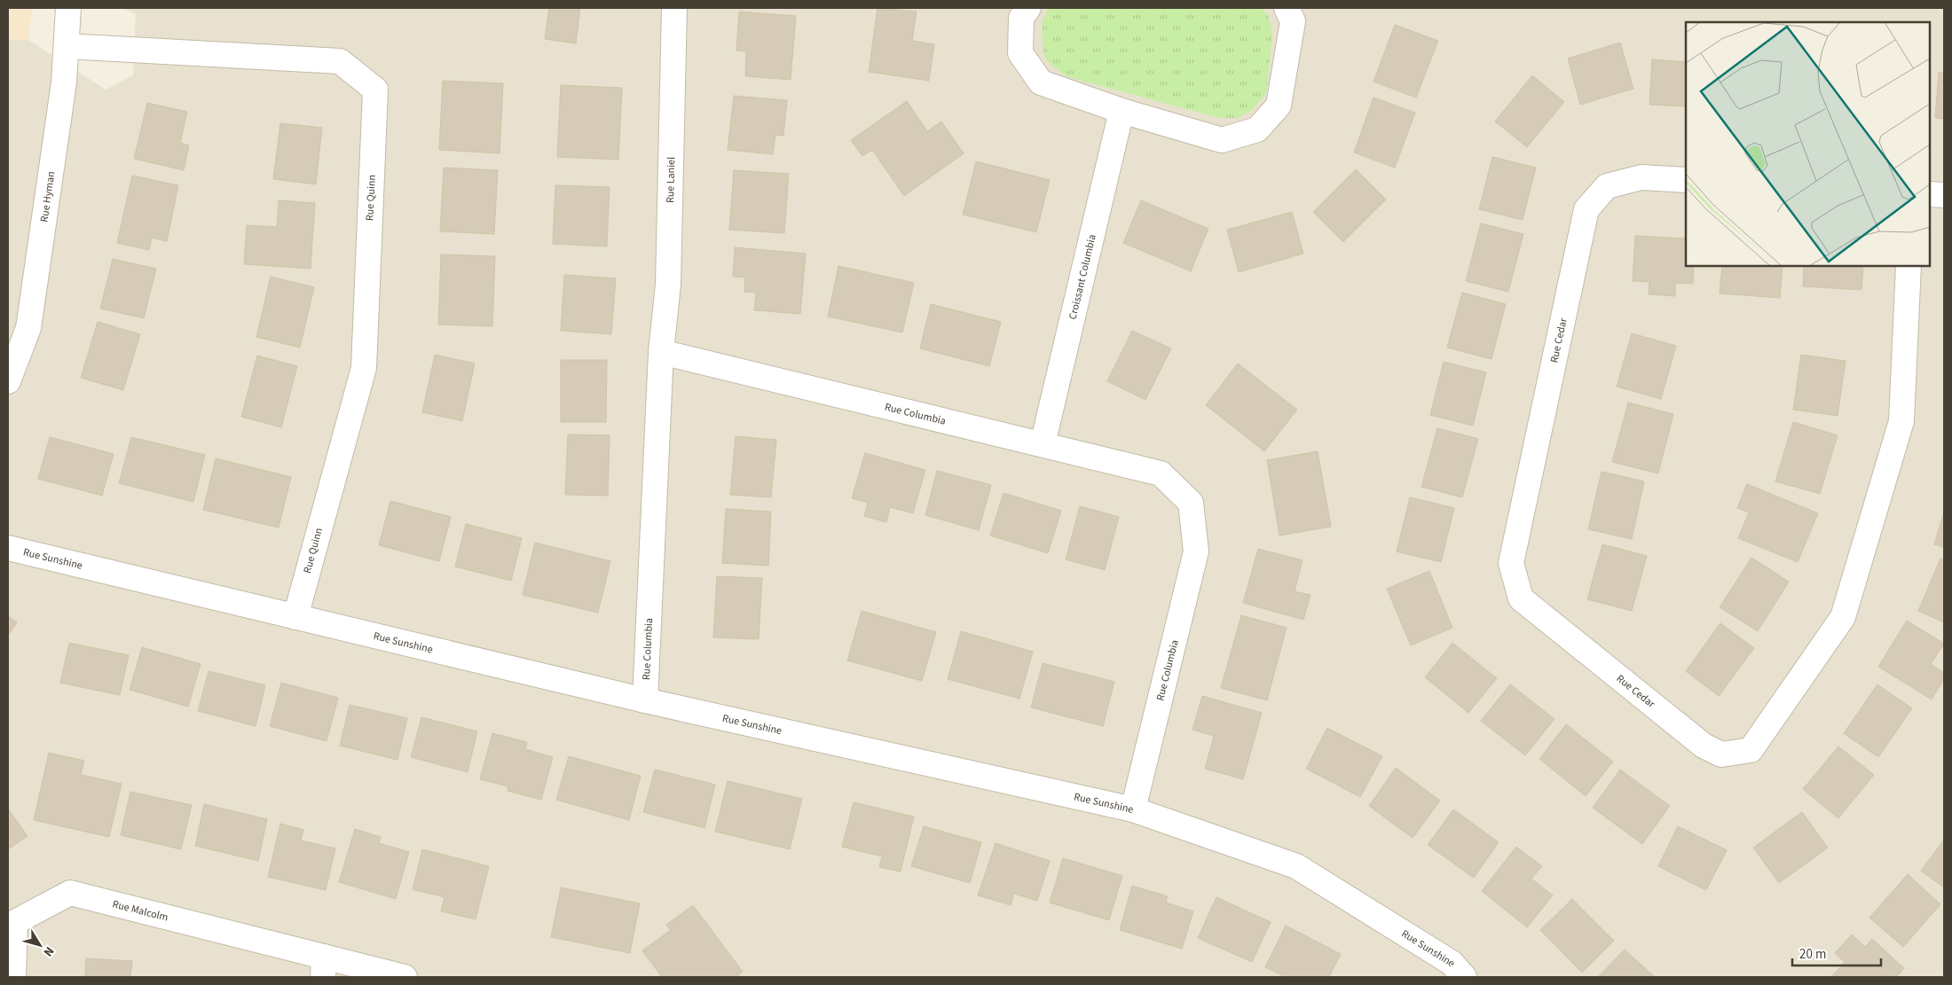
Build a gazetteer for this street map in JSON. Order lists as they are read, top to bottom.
{
  "streets": {
    "street": [
      "Rue Laniel",
      "Rue Hyman",
      "Rue Quinn",
      "Croissant Columbia",
      "Rue Cedar",
      "Rue Columbia",
      "Rue Sunshine",
      "Rue Malcolm"
    ]
  },
  "crossings": [
    ["Rue Laniel", "Rue Columbia"],
    ["Rue Hyman", "Rue Quinn"],
    ["Rue Quinn", "Rue Sunshine"],
    ["Croissant Columbia", "Rue Columbia"],
    ["Rue Columbia", "Rue Sunshine"]
  ],
  "scale_bar": "20 m",
  "north": "bottom right"
}
